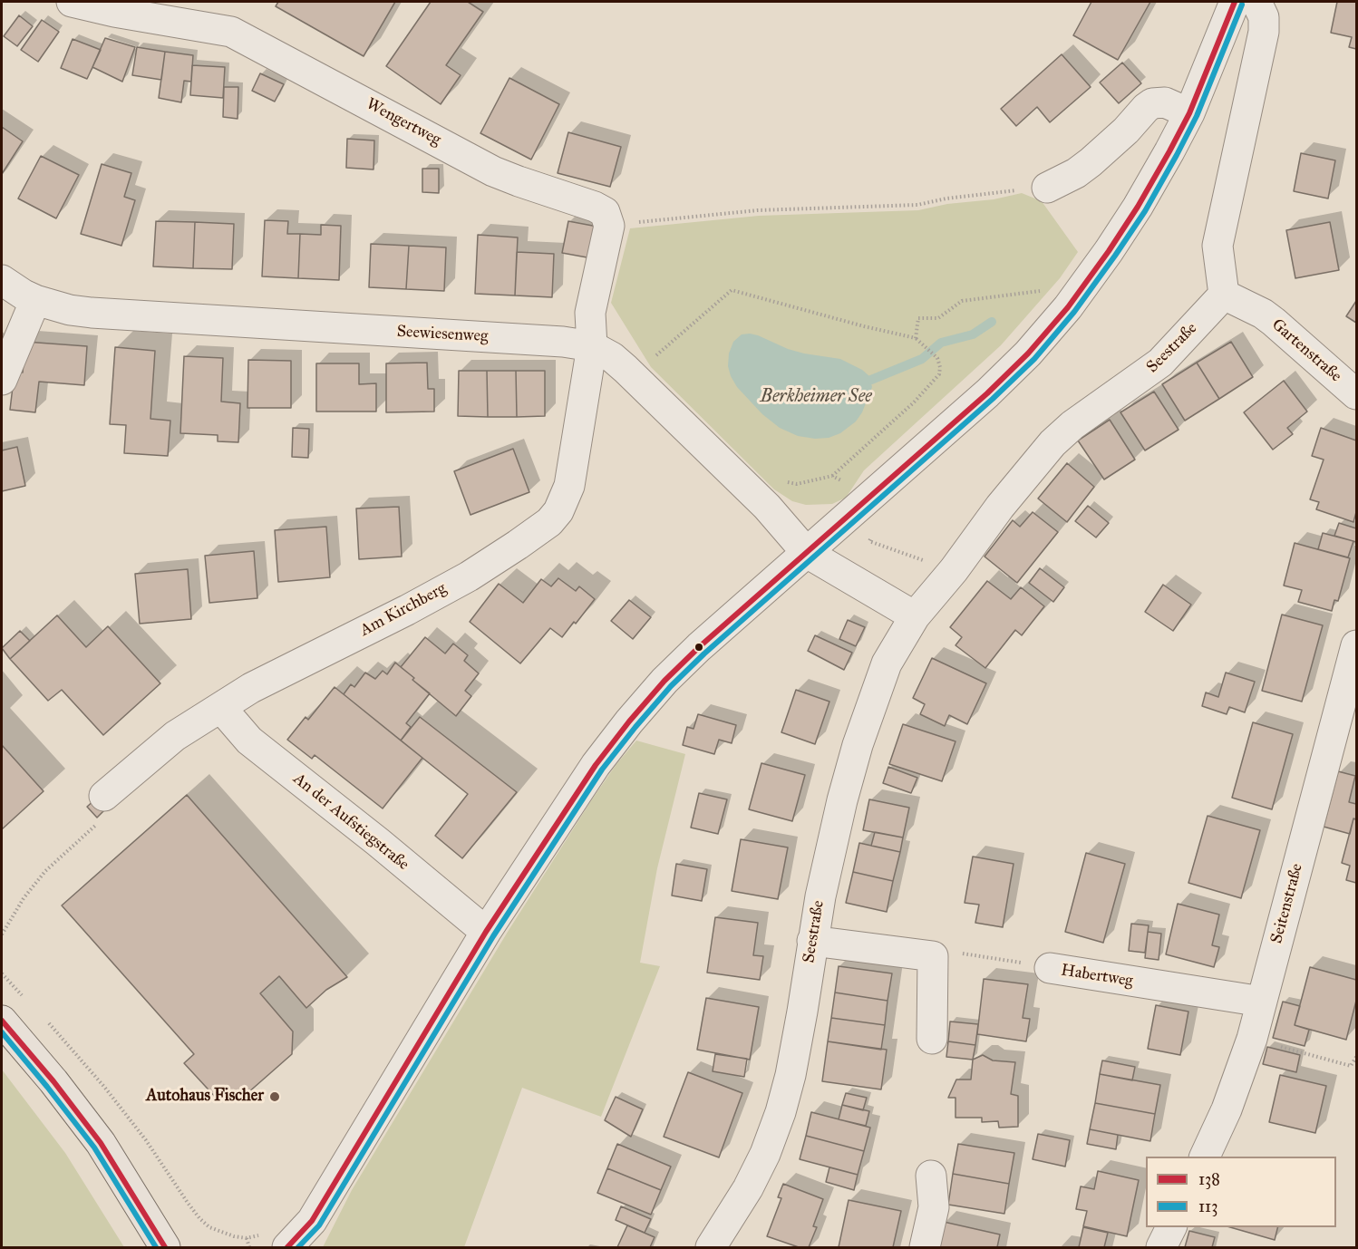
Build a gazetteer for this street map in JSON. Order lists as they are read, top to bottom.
{
  "streets": {
    "street": [
      "Wengertweg",
      "Seewiesenweg",
      "Seestraße",
      "Gartenstraße",
      "Am Kirchberg",
      "An der Aufstiegstraße",
      "Seitenstraße",
      "Habertweg"
    ]
  },
  "crossings": [
    ["Seewiesenweg", "Am Kirchberg"],
    ["Seestraße", "Gartenstraße"],
    ["Am Kirchberg", "An der Aufstiegstraße"],
    ["Seitenstraße", "Habertweg"]
  ],
  "water": ["Berkheimer See"],
  "places": ["Autohaus Fischer"],
  "lines": ["transit line 138", "transit line 113"],
  "legend": ["138", "113"]
}
